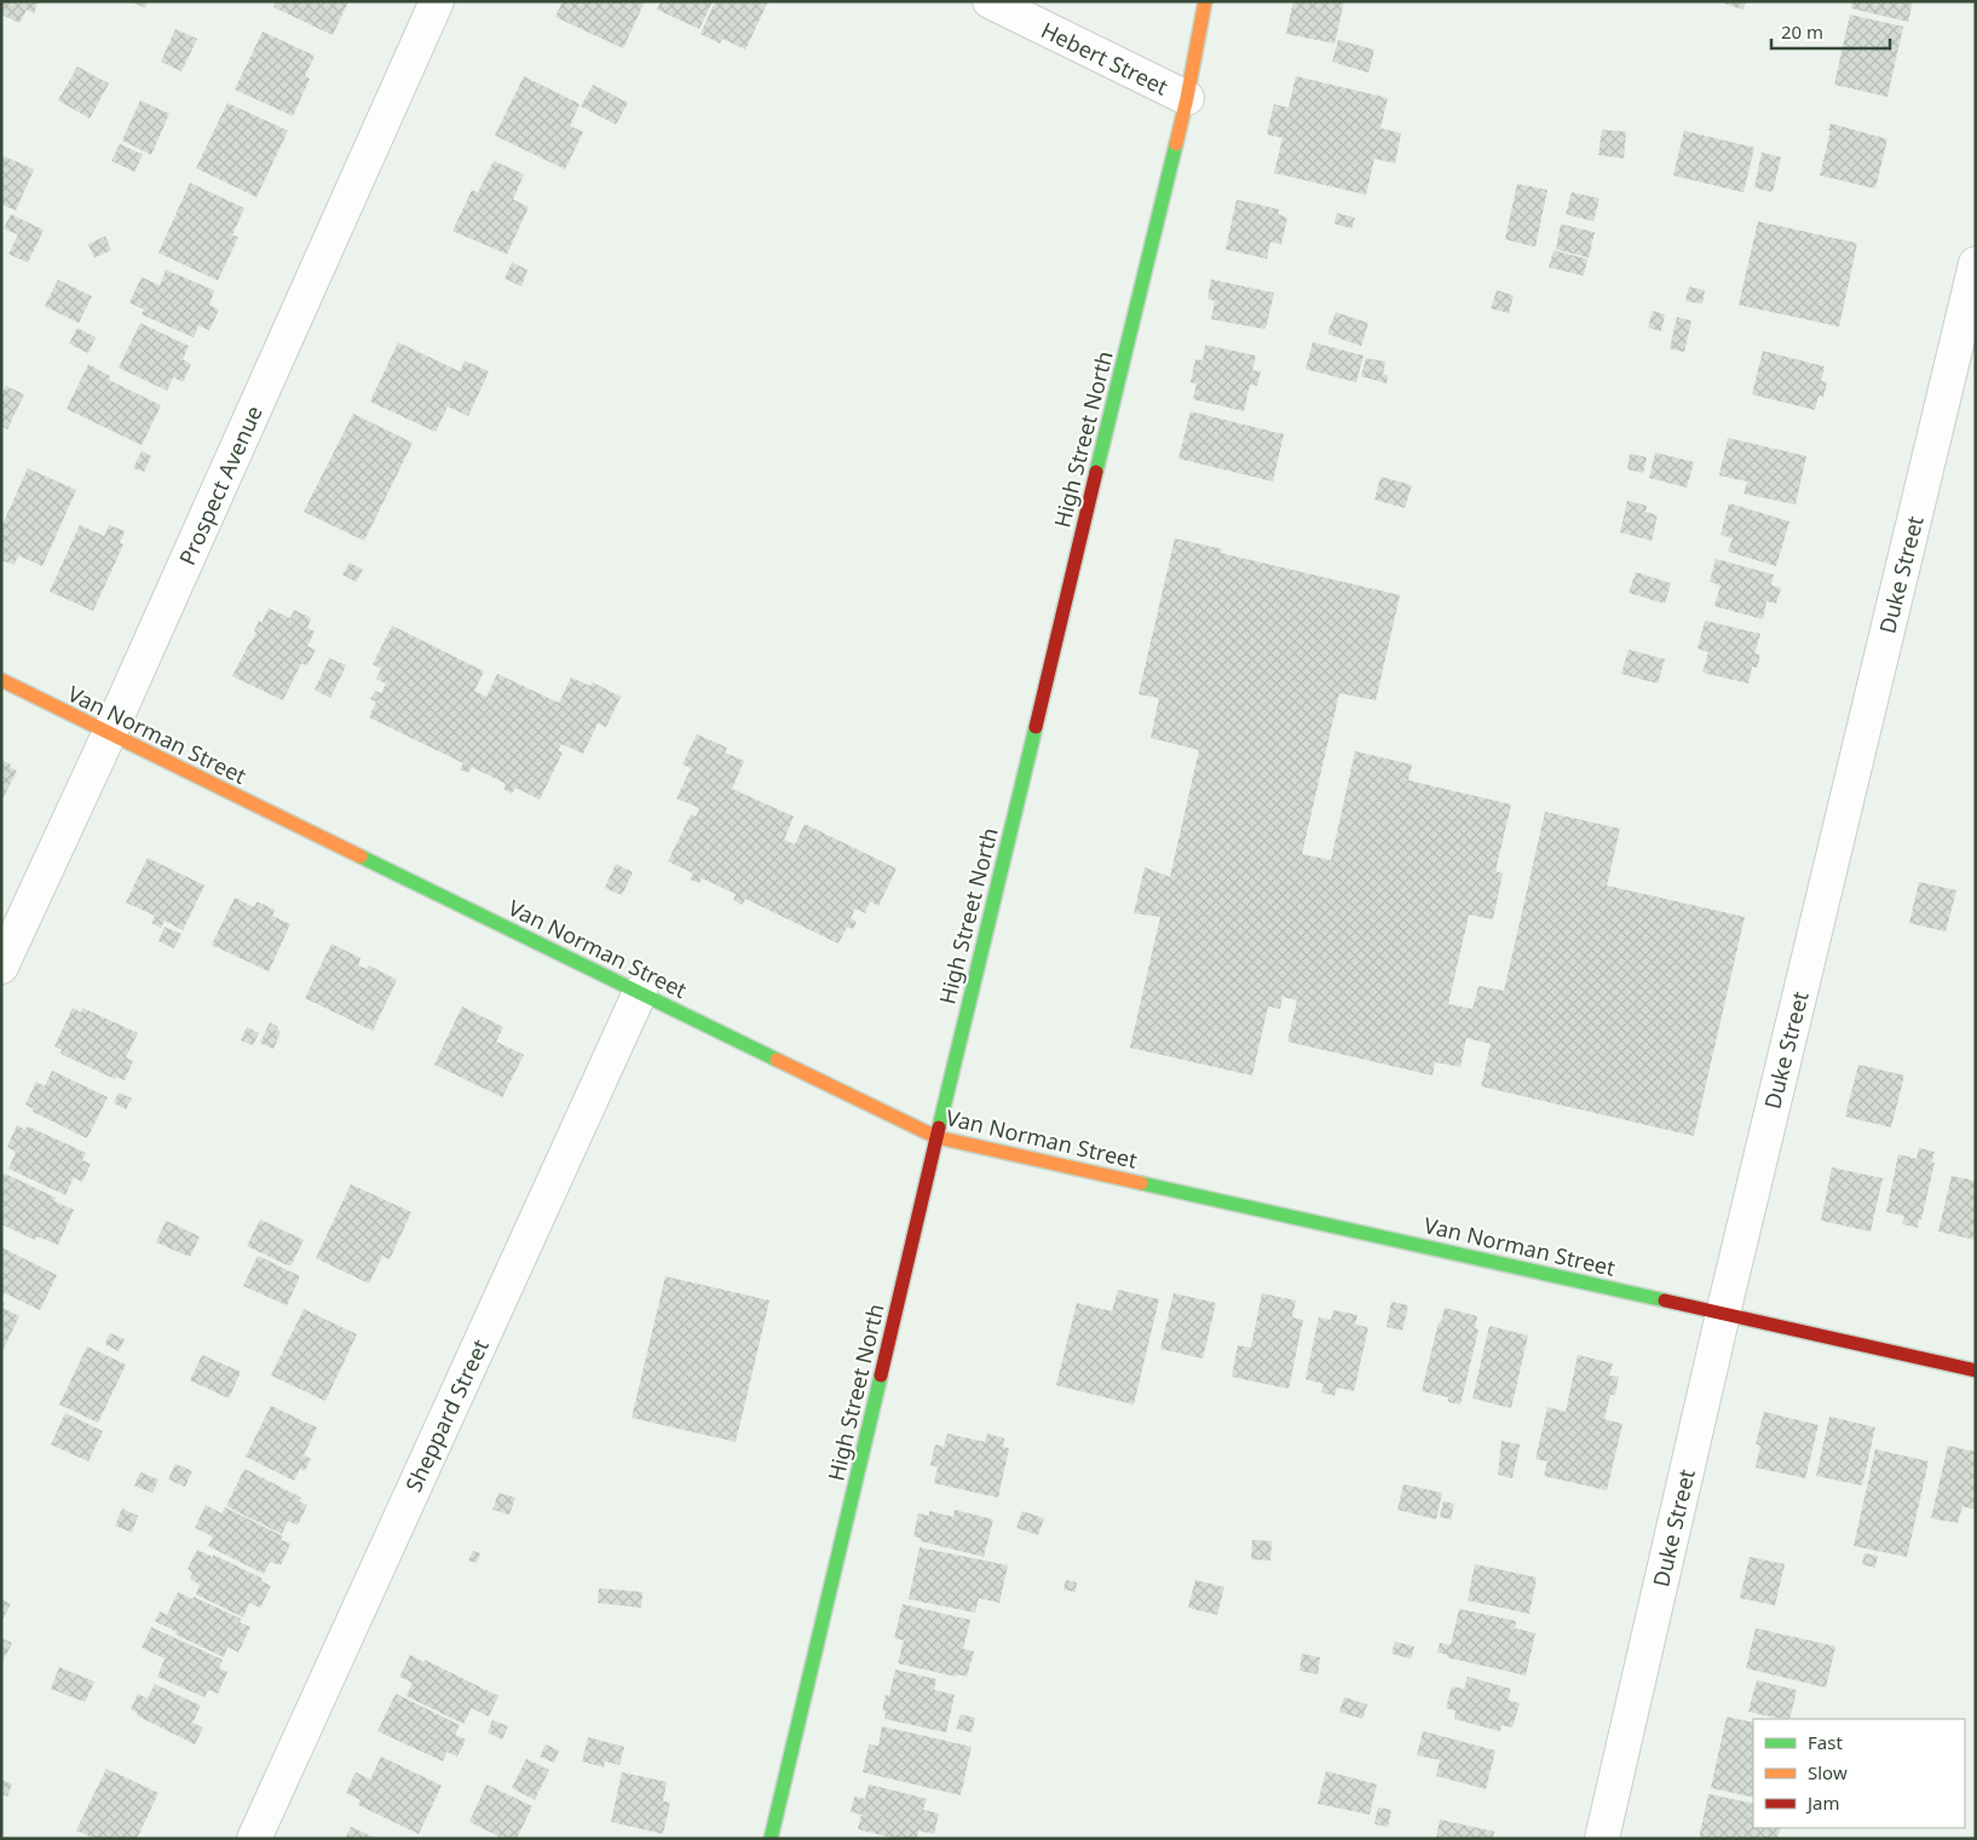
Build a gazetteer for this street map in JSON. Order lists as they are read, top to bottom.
{
  "streets": {
    "street": [
      "Hebert Street",
      "High Street North",
      "Prospect Avenue",
      "Duke Street",
      "Van Norman Street",
      "Sheppard Street"
    ]
  },
  "crossings": [
    ["Hebert Street", "High Street North"],
    ["High Street North", "Van Norman Street"],
    ["Prospect Avenue", "Van Norman Street"],
    ["Duke Street", "Van Norman Street"],
    ["Van Norman Street", "Sheppard Street"]
  ],
  "legend": ["Fast", "Slow", "Jam"],
  "scale_bar": "20 m"
}
